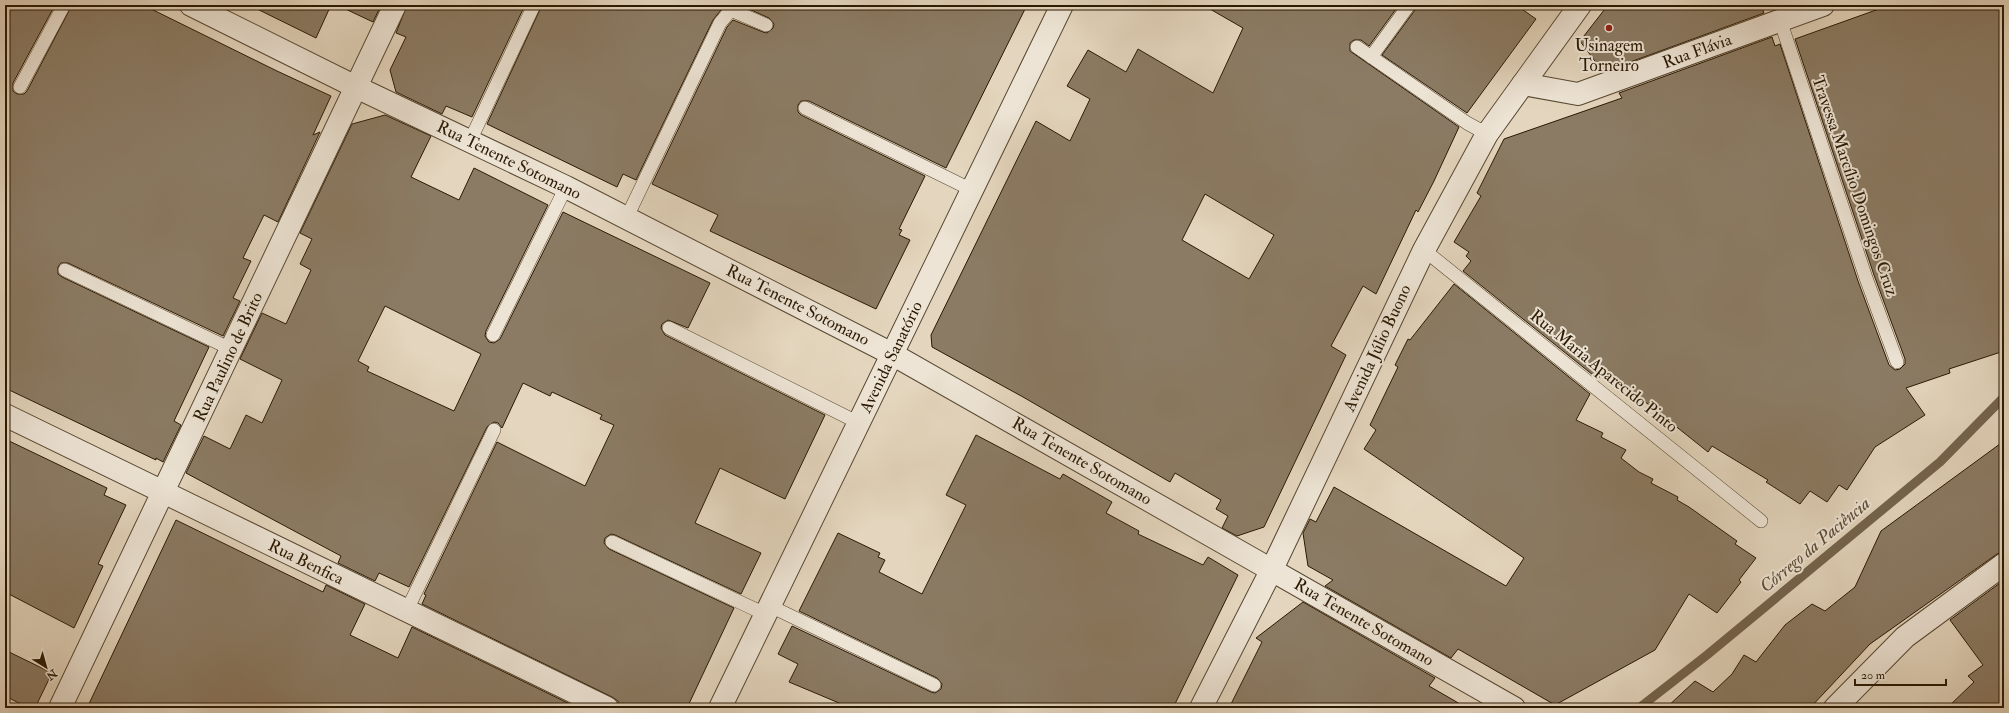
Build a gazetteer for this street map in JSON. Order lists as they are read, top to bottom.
{
  "streets": {
    "street": [
      "Rua Flávia",
      "Rua Tenente Sotomano",
      "Avenida Júlio Buono",
      "Rua Paulino de Brito",
      "Avenida Sanatório",
      "Rua Benfica"
    ],
    "lane": ["Travessa Marcílio Domingos Cruz", "Rua Maria Aparecido Pinto"]
  },
  "crossings": [
    ["Rua Flávia", "Travessa Marcílio Domingos Cruz"],
    ["Rua Flávia", "Avenida Júlio Buono"],
    ["Rua Tenente Sotomano", "Avenida Júlio Buono"],
    ["Rua Tenente Sotomano", "Rua Paulino de Brito"],
    ["Rua Tenente Sotomano", "Avenida Sanatório"],
    ["Avenida Júlio Buono", "Rua Maria Aparecido Pinto"],
    ["Rua Paulino de Brito", "Rua Benfica"]
  ],
  "water": ["Córrego da Paciência"],
  "places": ["Usinagem Torneiro"],
  "scale_bar": "20 m",
  "north": "bottom right"
}
